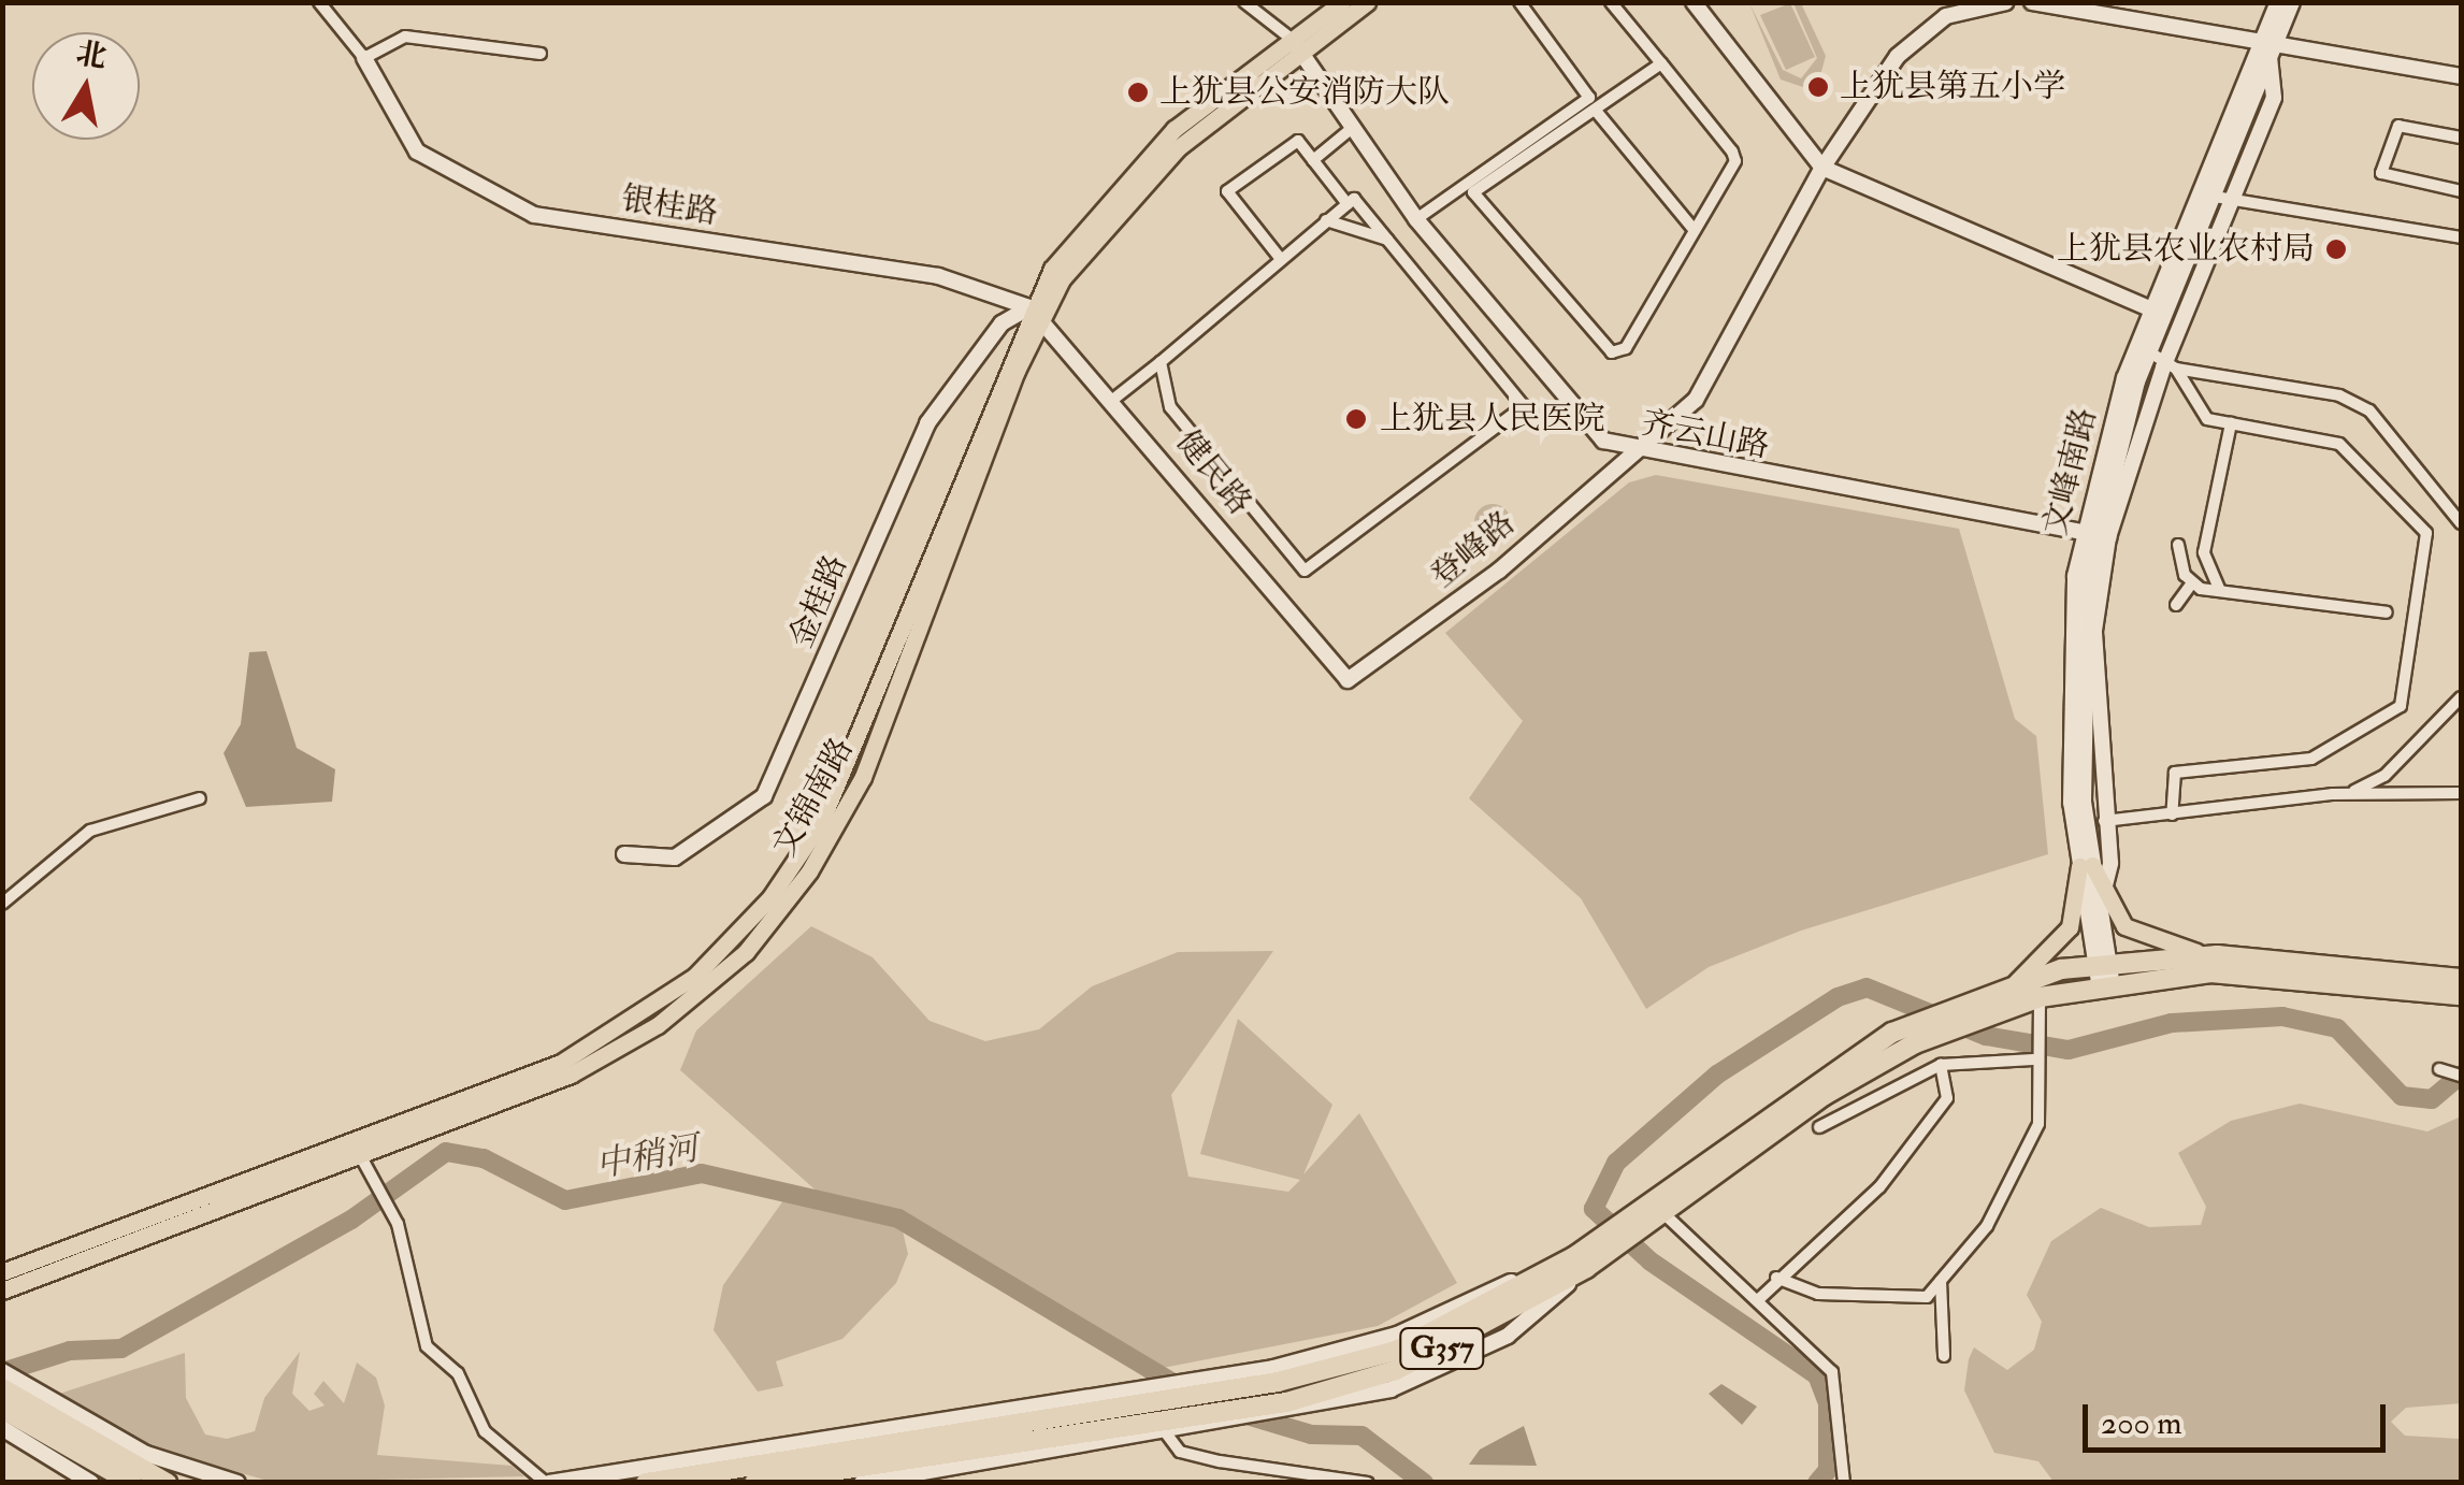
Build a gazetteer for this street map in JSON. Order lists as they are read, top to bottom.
{
  "streets": {
    "highway": ["G357"],
    "main road": ["文锦南路"],
    "street": [
      "银桂路",
      "齐云山路",
      "文峰南路",
      "健民路",
      "登峰路",
      "金桂路"
    ]
  },
  "crossings": [
    ["银桂路", "健民路"],
    ["银桂路", "金桂路"],
    ["银桂路", "文锦南路"],
    ["齐云山路", "文峰南路"],
    ["齐云山路", "登峰路"],
    ["齐云山路", "文锦南路"],
    ["文峰南路", "G357"],
    ["健民路", "登峰路"],
    ["健民路", "金桂路"],
    ["健民路", "文锦南路"],
    ["金桂路", "文锦南路"]
  ],
  "water": ["中稍河"],
  "places": [
    "上犹县第五小学",
    "上犹县公安消防大队",
    "上犹县农业农村局",
    "上犹县人民医院"
  ],
  "scale_bar": "200 m",
  "north": "top"
}
